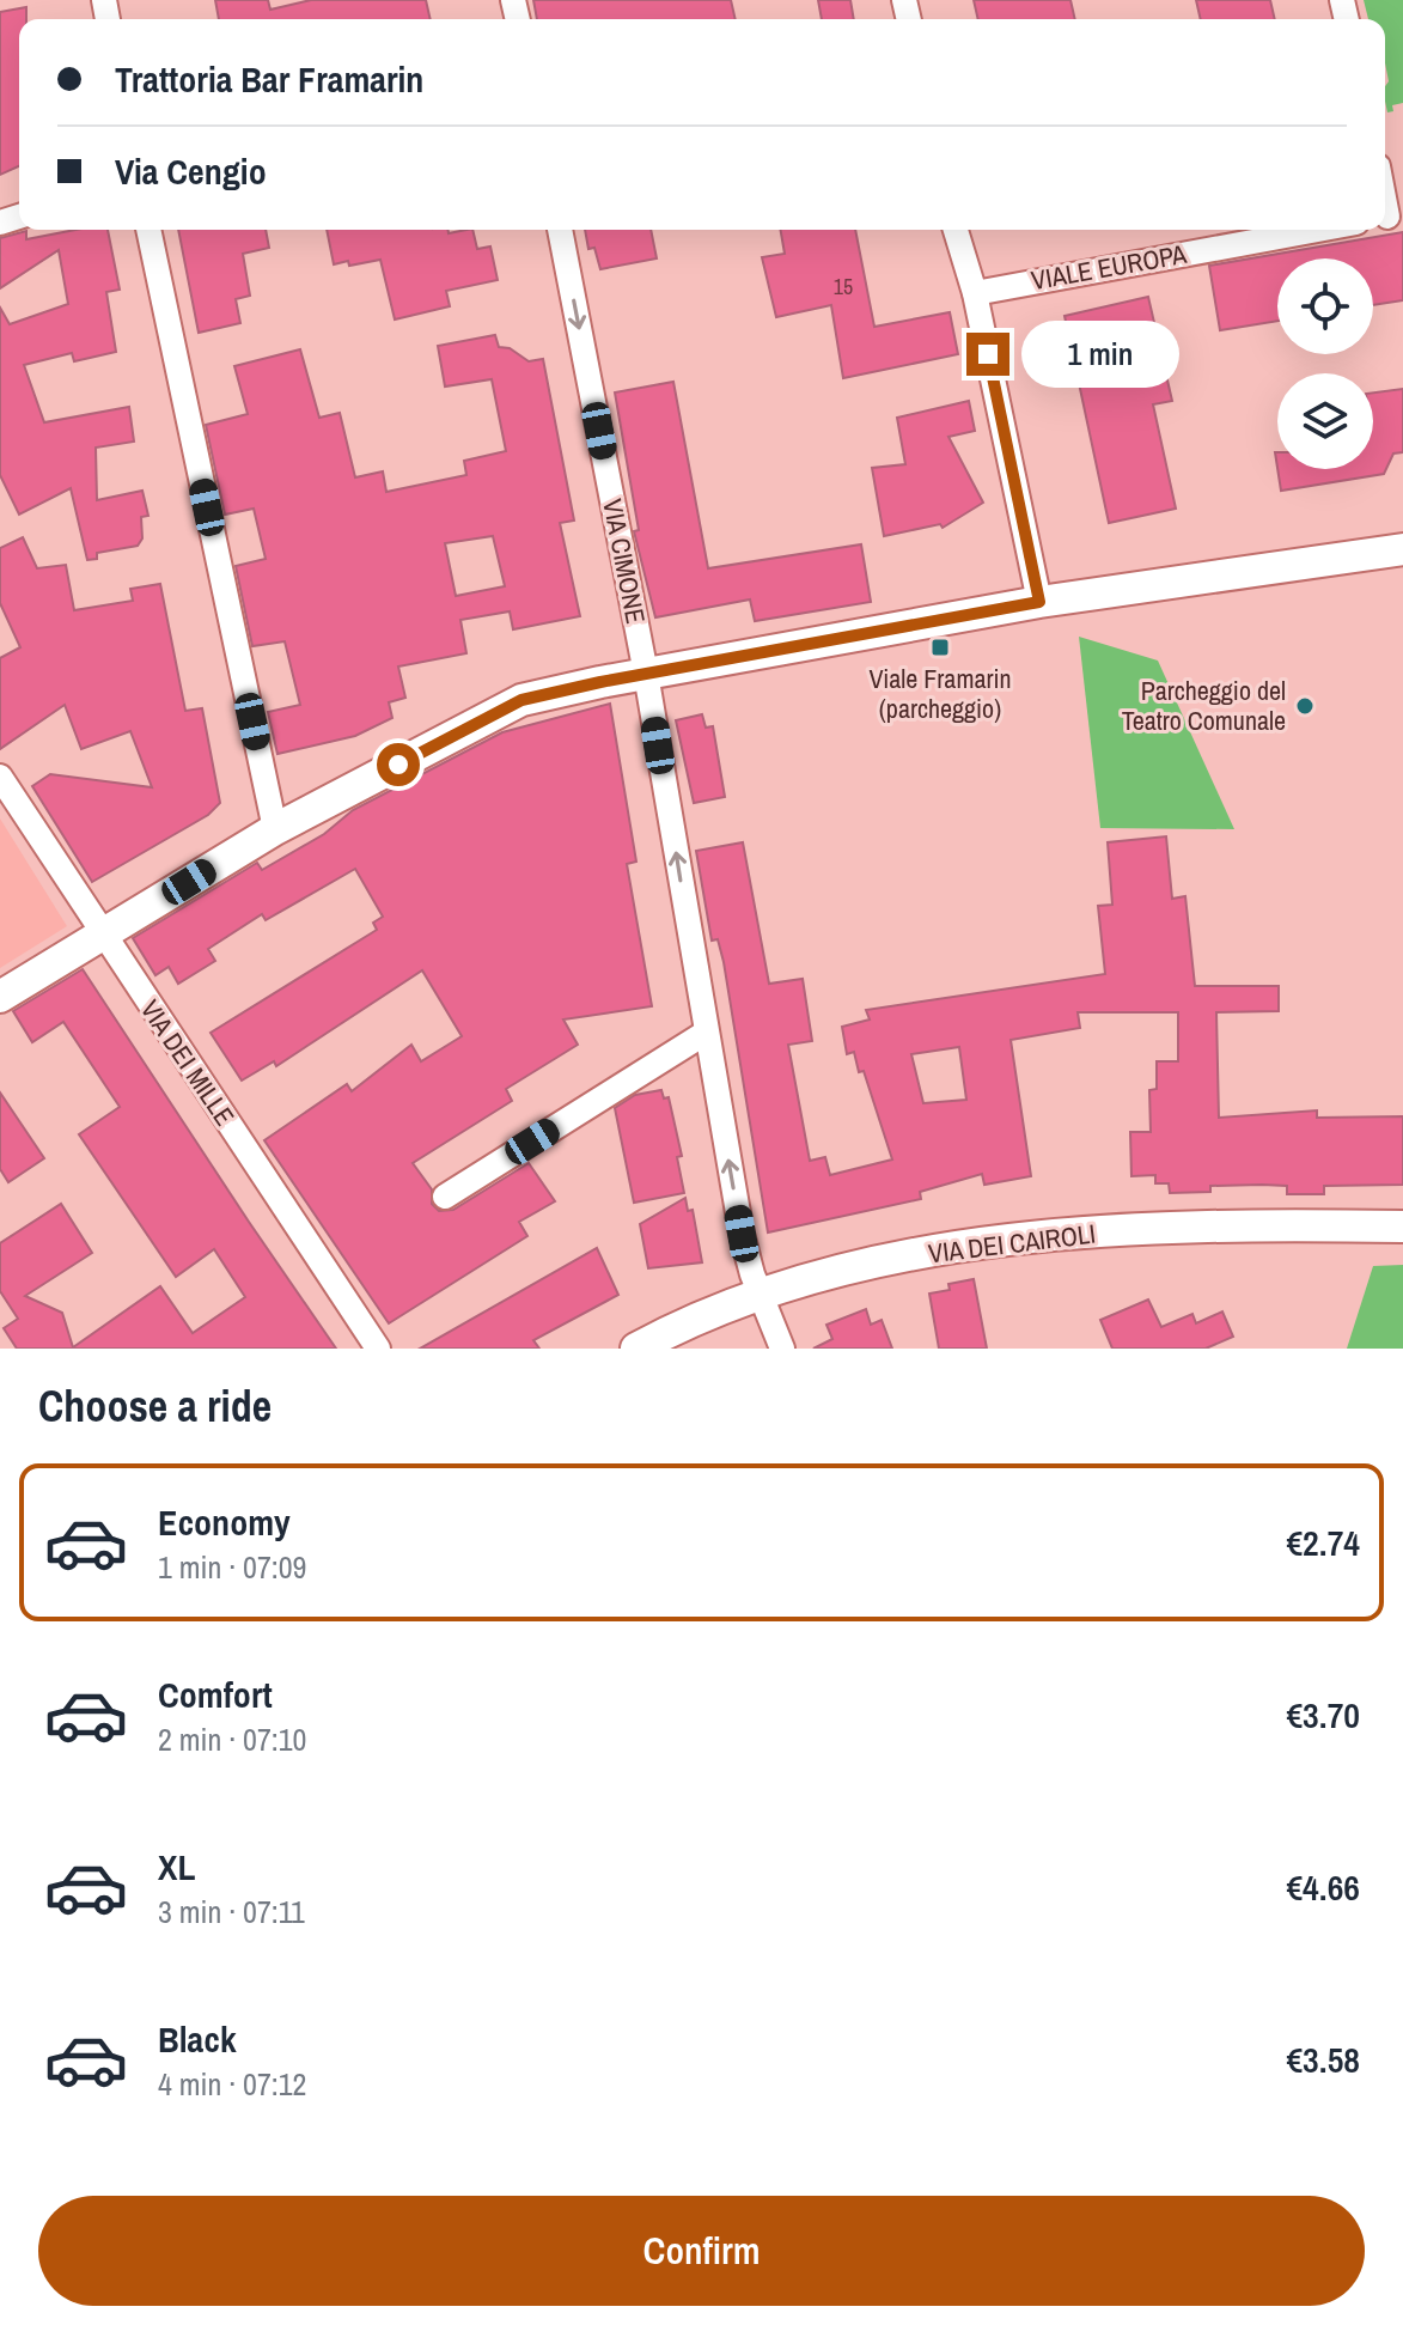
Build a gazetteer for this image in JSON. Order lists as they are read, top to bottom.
{
  "streets": {
    "street": [
      "VIALE EUROPA",
      "VIA CIMONE",
      "VIA DEI MILLE",
      "VIA DEI CAIROLI"
    ]
  },
  "crossings": [
    ["VIA CIMONE", "VIA DEI CAIROLI"]
  ],
  "places": {
    "transit": ["Viale Framarin (parcheggio)"],
    "other": ["Parcheggio del Teatro Comunale"]
  },
  "house_numbers": ["15"],
  "page": {
    "banner": ["Trattoria Bar Framarin", "Via Cengio"],
    "bubble": "1 min",
    "heading": "Choose a ride",
    "list": [
      {
        "name": "Economy",
        "note": "1 min · 07:09",
        "value": "€2.74"
      },
      {
        "name": "Comfort",
        "note": "2 min · 07:10",
        "value": "€3.70"
      },
      {
        "name": "XL",
        "note": "3 min · 07:11",
        "value": "€4.66"
      },
      {
        "name": "Black",
        "note": "4 min · 07:12",
        "value": "€3.58"
      }
    ],
    "buttons": "Confirm"
  }
}
